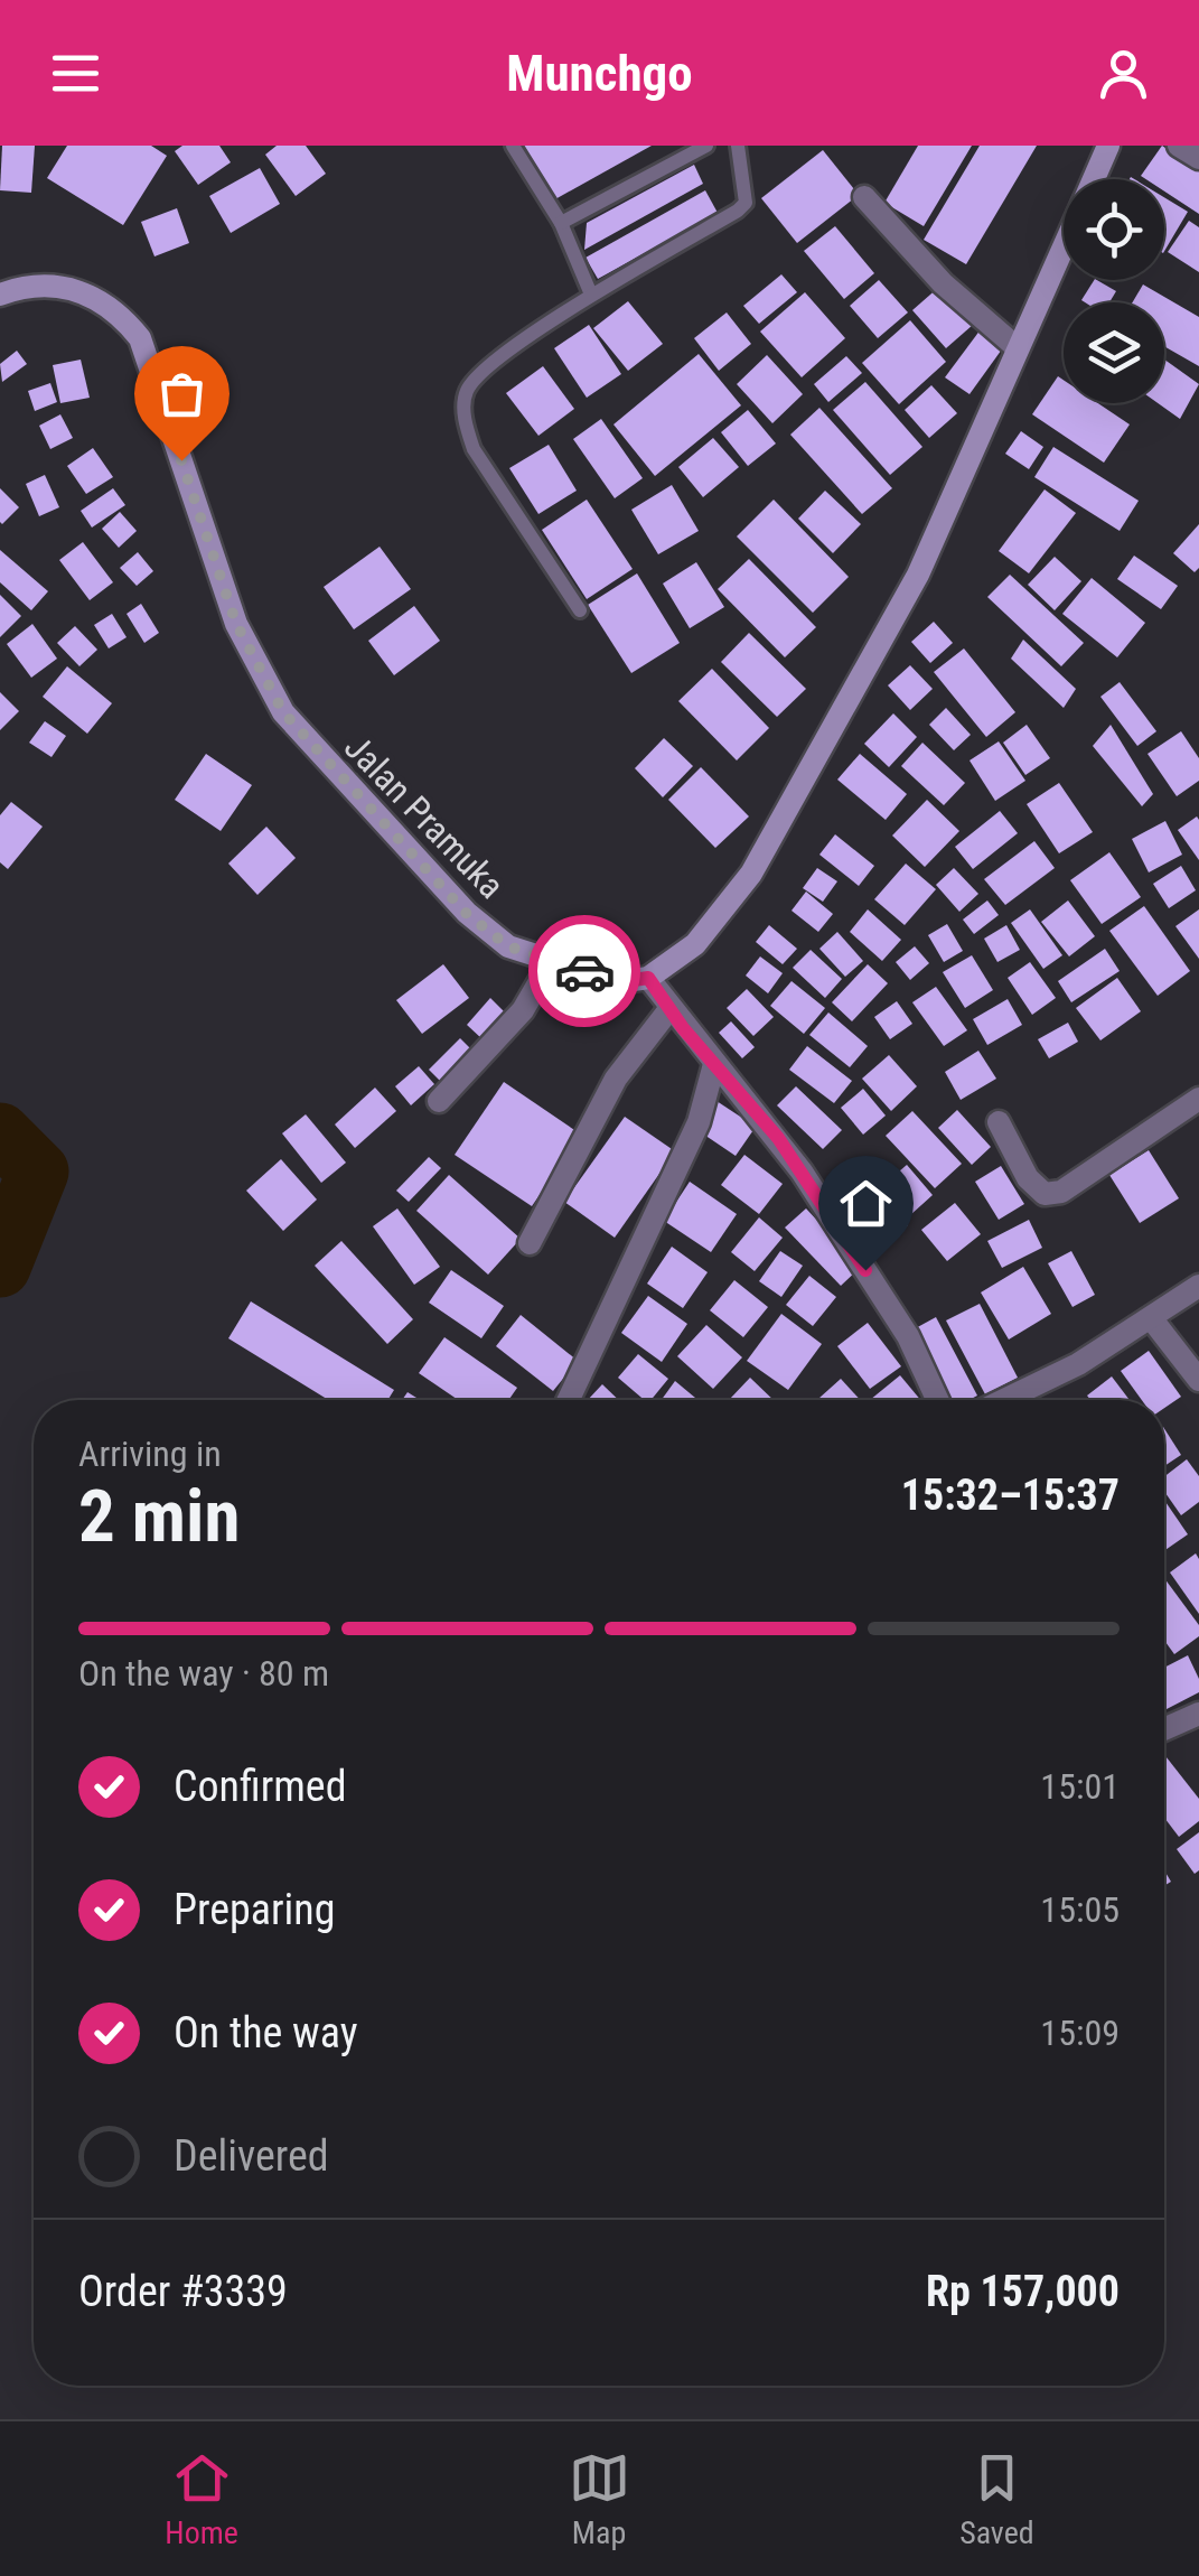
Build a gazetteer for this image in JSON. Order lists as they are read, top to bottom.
{
  "streets": {
    "street": ["Jalan Pramuka"]
  },
  "page": {
    "header": "Munchgo",
    "heading": ["2 min", "Arriving in", "15:32–15:37"],
    "panel": ["Order #3339", "Rp 157,000"],
    "bar": "On the way · 80 m",
    "list": [
      ["Confirmed", "15:01"],
      ["Preparing", "15:05"],
      ["On the way", "15:09"],
      "Delivered"
    ],
    "tabs": ["Home", "Map", "Saved"]
  }
}
